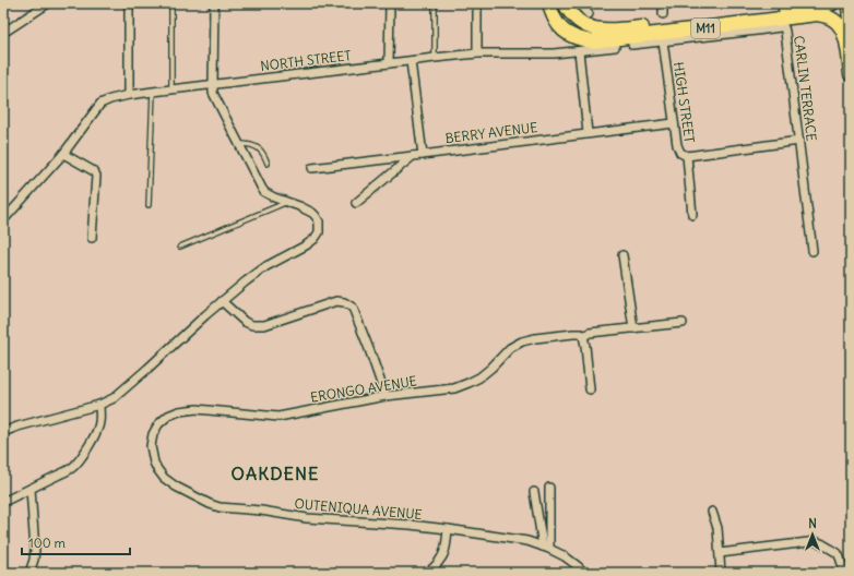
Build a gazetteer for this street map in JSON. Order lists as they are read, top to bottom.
{
  "streets": {
    "main road": ["M11"],
    "street": [
      "NORTH STREET",
      "CARLIN TERRACE",
      "HIGH STREET",
      "BERRY AVENUE",
      "ERONGO AVENUE",
      "OUTENIQUA AVENUE"
    ]
  },
  "crossings": [
    ["CARLIN TERRACE", "HIGH STREET"],
    ["HIGH STREET", "BERRY AVENUE"],
    ["ERONGO AVENUE", "OUTENIQUA AVENUE"]
  ],
  "districts": ["OAKDENE"],
  "scale_bar": "100 m",
  "north": "top"
}
